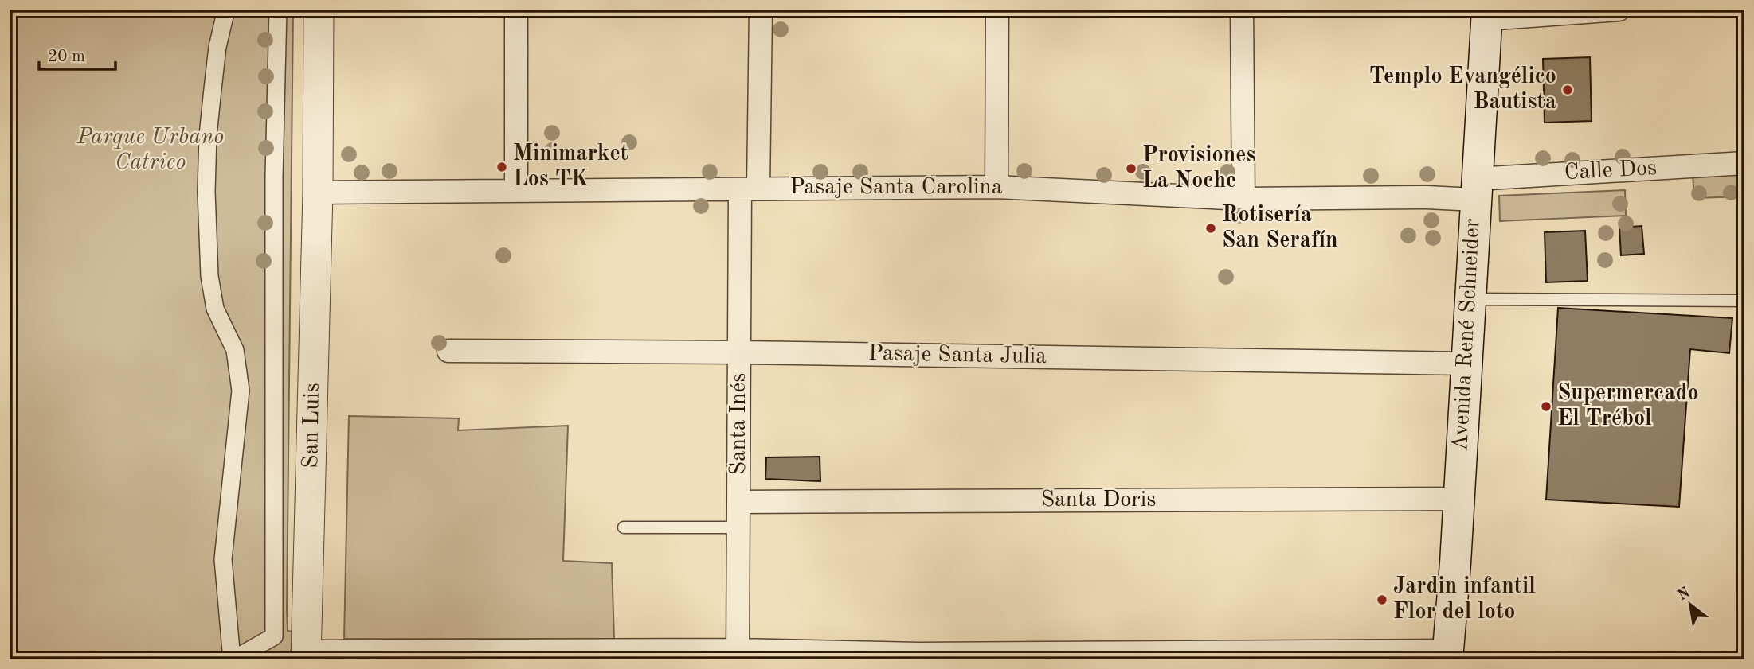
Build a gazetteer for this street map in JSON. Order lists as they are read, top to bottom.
{
  "streets": {
    "main road": ["Avenida René Schneider"],
    "street": [
      "Calle Dos",
      "Pasaje Santa Carolina",
      "Pasaje Santa Julia",
      "Santa Inés",
      "San Luis",
      "Santa Doris"
    ]
  },
  "crossings": [
    ["Calle Dos", "Pasaje Santa Carolina"],
    ["Calle Dos", "Avenida René Schneider"],
    ["Pasaje Santa Carolina", "Avenida René Schneider"],
    ["Pasaje Santa Carolina", "Santa Inés"],
    ["Pasaje Santa Carolina", "San Luis"],
    ["Avenida René Schneider", "Pasaje Santa Julia"],
    ["Avenida René Schneider", "Santa Doris"],
    ["Pasaje Santa Julia", "Santa Inés"],
    ["Santa Inés", "Santa Doris"]
  ],
  "parks": ["Parque Urbano Catrico"],
  "places": [
    "Templo Evangélico Bautista",
    "Minimarket Los TK",
    "Provisiones La Noche",
    "Rotisería San Serafín",
    "Supermercado El Trébol",
    "Jardin infantil Flor del loto"
  ],
  "scale_bar": "20 m",
  "north": "top left"
}
